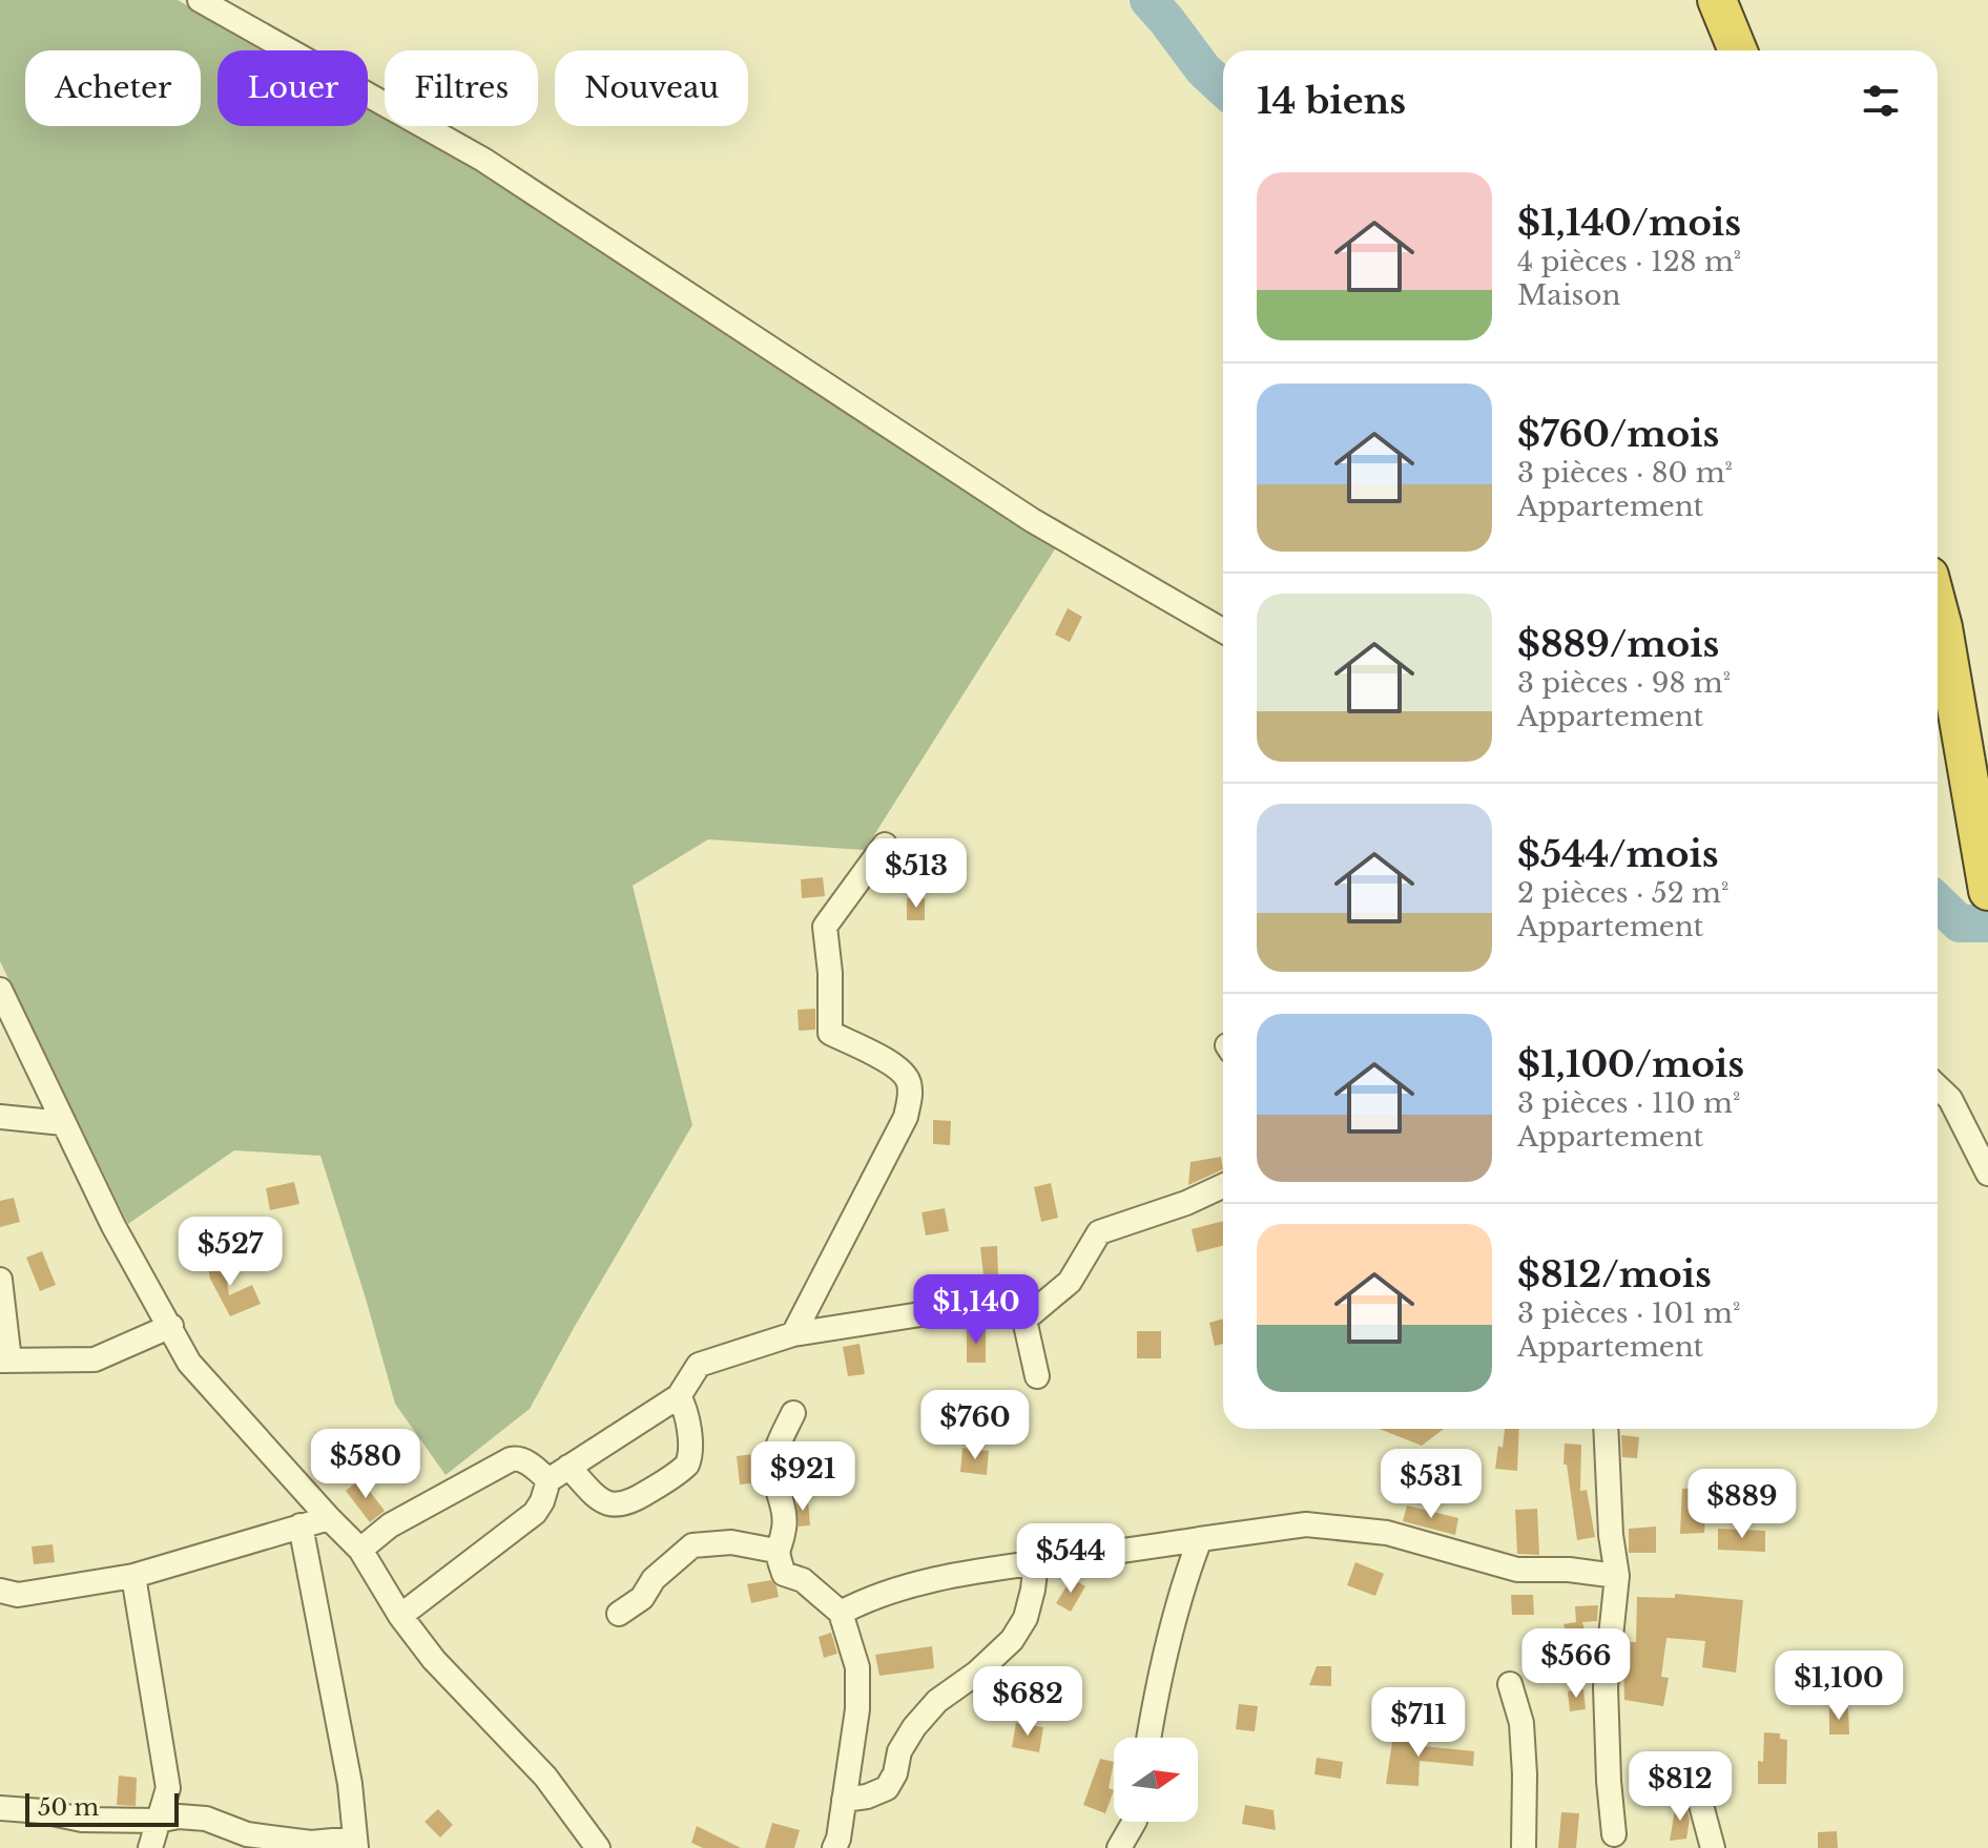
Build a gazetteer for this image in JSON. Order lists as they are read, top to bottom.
{
  "scale_bar": "50 m",
  "north": "right",
  "page": {
    "chip": [
      "Acheter",
      "Louer",
      "Filtres",
      "Nouveau"
    ],
    "heading": "14 biens",
    "list": [
      {
        "name": "$1,140/mois",
        "note": "4 pièces · 128 m² · Maison"
      },
      {
        "name": "$760/mois",
        "note": "3 pièces · 80 m² · Appartement"
      },
      {
        "name": "$889/mois",
        "note": "3 pièces · 98 m² · Appartement"
      },
      {
        "name": "$544/mois",
        "note": "2 pièces · 52 m² · Appartement"
      },
      {
        "name": "$1,100/mois",
        "note": "3 pièces · 110 m² · Appartement"
      },
      {
        "name": "$812/mois",
        "note": "3 pièces · 101 m² · Appartement"
      }
    ],
    "price": [
      "$513",
      "$527",
      "$1,140",
      "$760",
      "$580",
      "$921",
      "$531",
      "$889",
      "$544",
      "$566",
      "$1,100",
      "$682",
      "$711",
      "$812"
    ],
    "scale": "50 m"
  }
}
